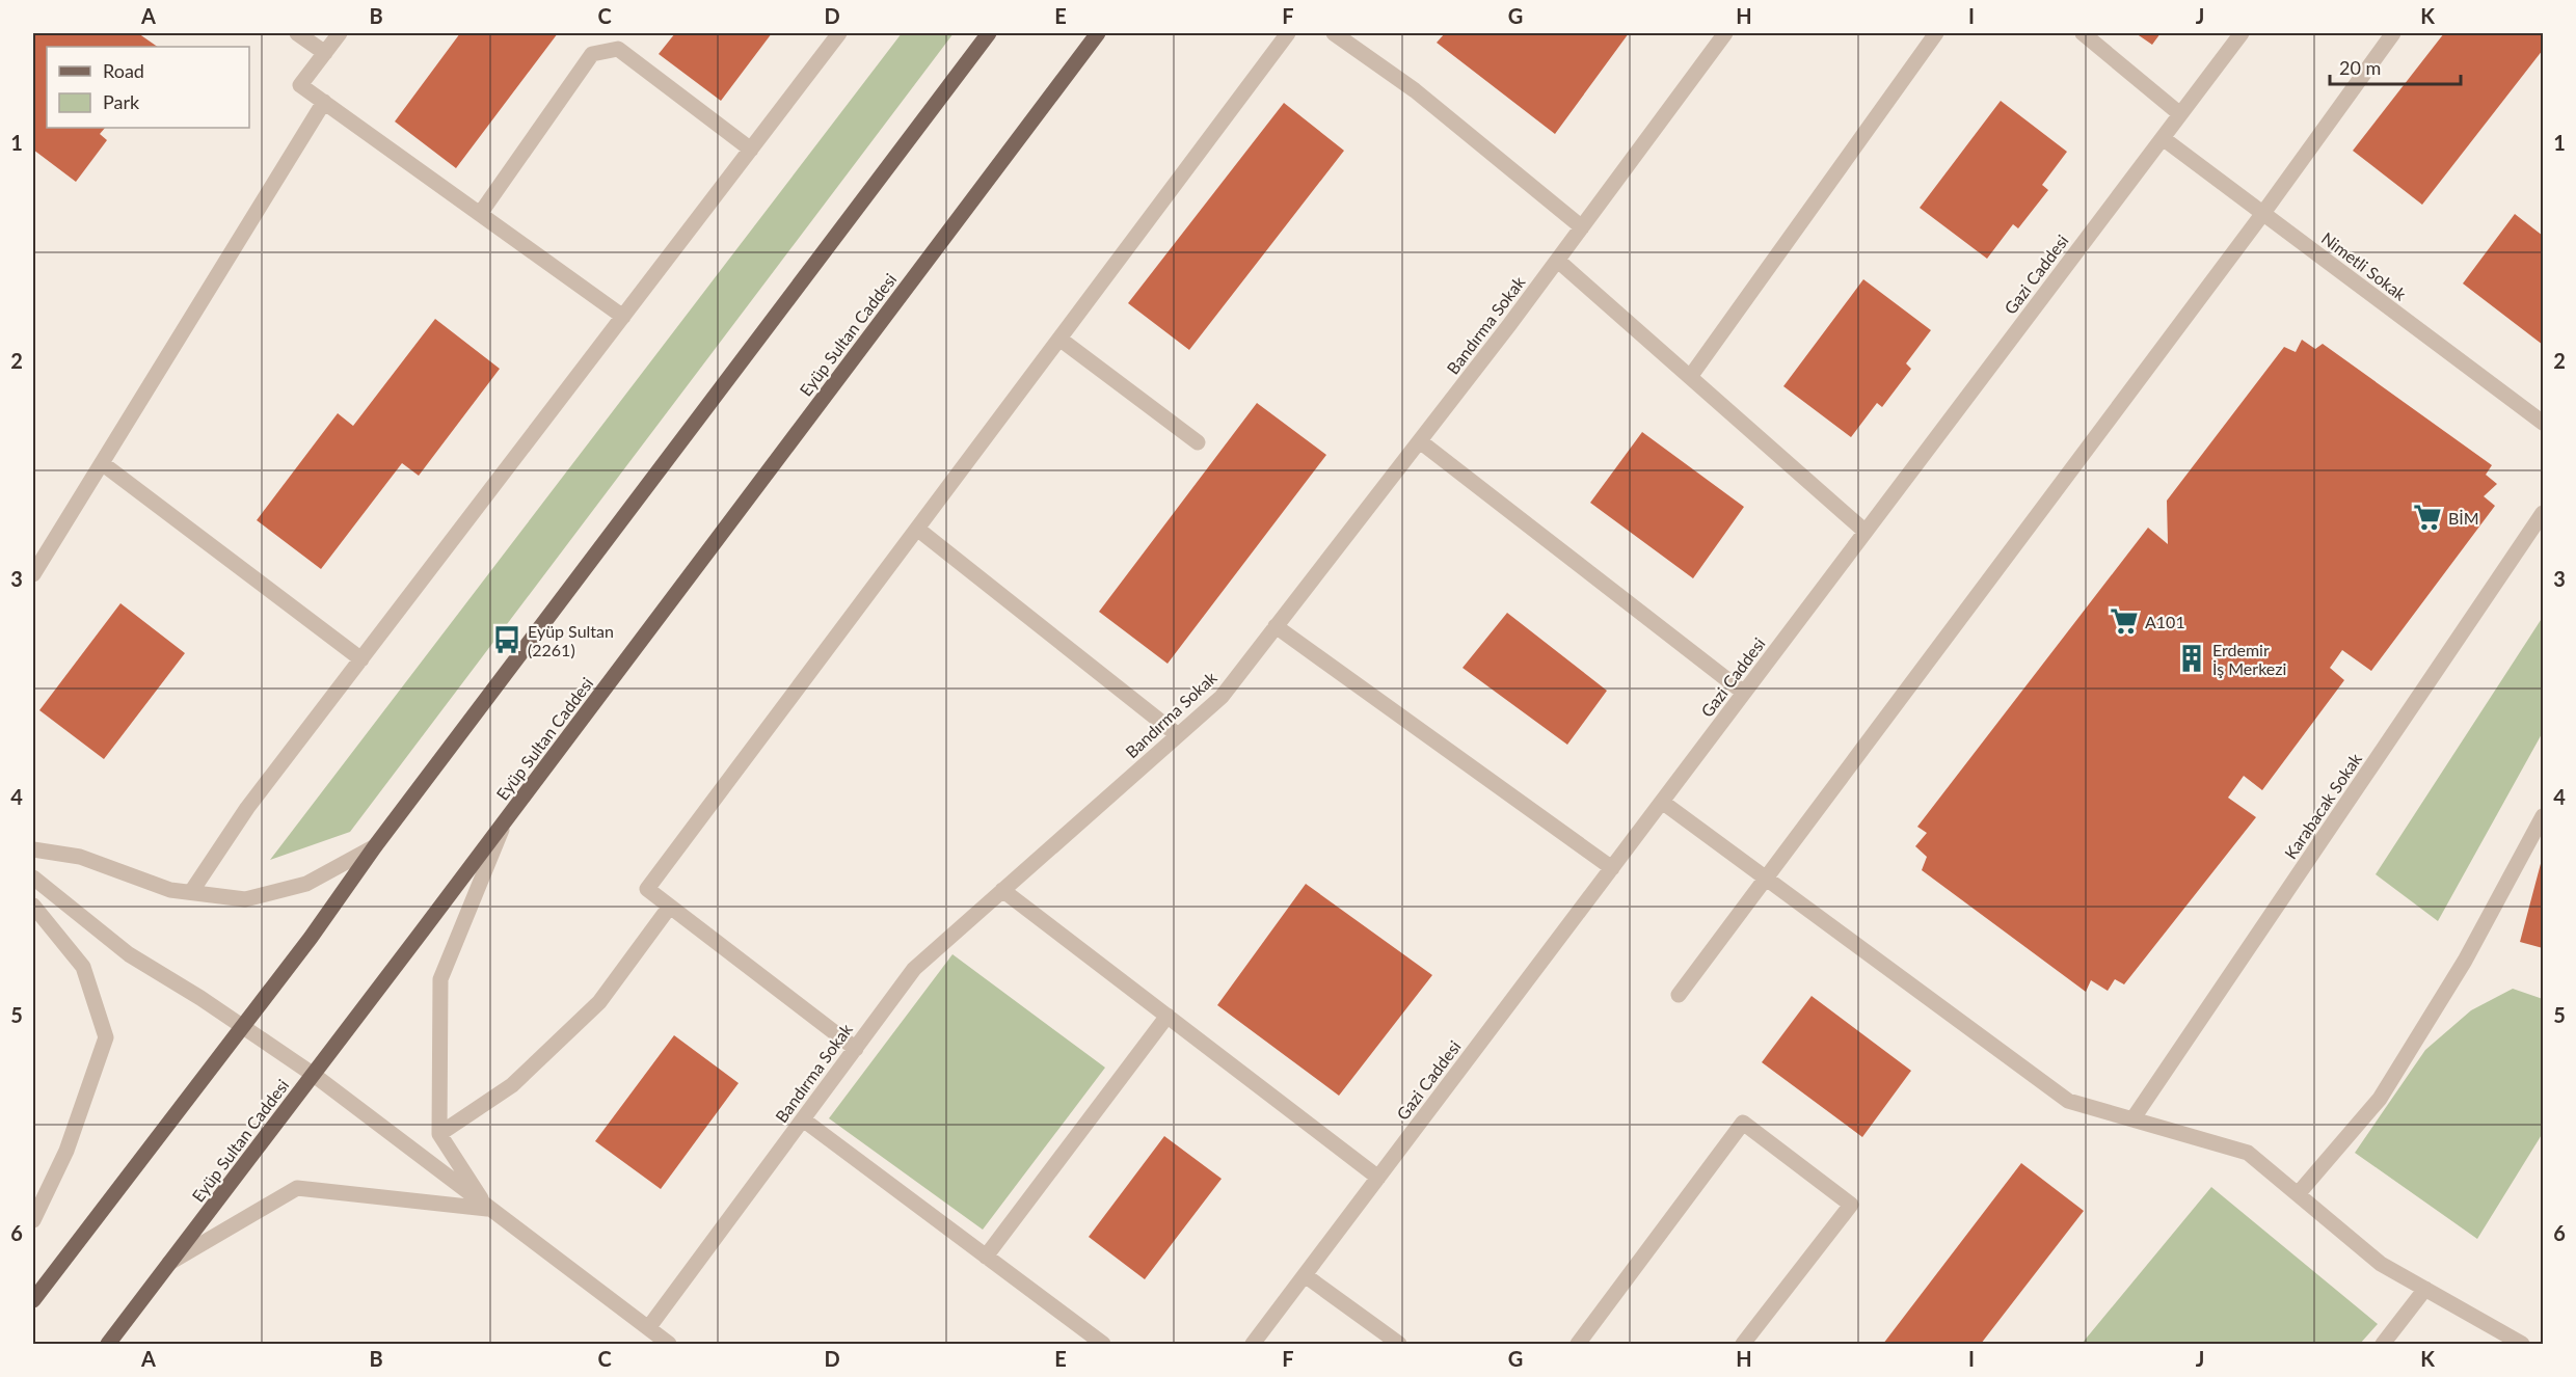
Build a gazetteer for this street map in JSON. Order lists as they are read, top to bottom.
{
  "streets": {
    "main road": ["Eyüp Sultan Caddesi"],
    "street": [
      "Nimetli Sokak",
      "Gazi Caddesi",
      "Bandırma Sokak",
      "Karabacak Sokak"
    ]
  },
  "crossings": [
    ["Nimetli Sokak", "Gazi Caddesi"]
  ],
  "places": {
    "supermarket": ["BİM", "A101"],
    "bus stop": ["Eyüp Sultan (2261)"],
    "building": ["Erdemir İş Merkezi"]
  },
  "legend": ["Road", "Park"],
  "scale_bar": "20 m",
  "grid": {
    "columns": [
      "A",
      "B",
      "C",
      "D",
      "E",
      "F",
      "G",
      "H",
      "I",
      "J",
      "K"
    ],
    "rows": [
      "1",
      "2",
      "3",
      "4",
      "5",
      "6"
    ]
  }
}
